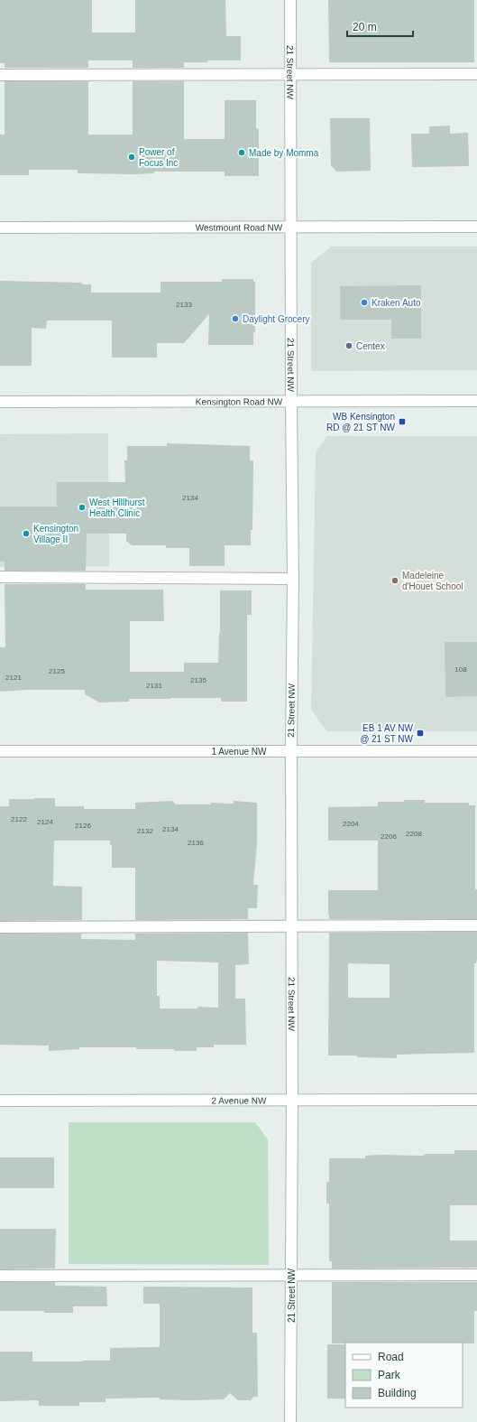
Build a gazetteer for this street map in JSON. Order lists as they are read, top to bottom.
{
  "streets": {
    "street": [
      "21 Street NW",
      "Westmount Road NW",
      "Kensington Road NW",
      "1 Avenue NW",
      "2 Avenue NW"
    ]
  },
  "crossings": [
    ["21 Street NW", "Westmount Road NW"],
    ["21 Street NW", "Kensington Road NW"],
    ["21 Street NW", "1 Avenue NW"],
    ["21 Street NW", "2 Avenue NW"]
  ],
  "places": {
    "other": [
      "Made by Momma",
      "Power of Focus Inc",
      "Kraken Auto",
      "Daylight Grocery",
      "Centex",
      "West Hillhurst Health Clinic",
      "Kensington Village II",
      "Madeleine d'Houet School"
    ],
    "transit": ["WB Kensington RD @ 21 ST NW", "EB 1 AV NW @ 21 ST NW"]
  },
  "house_numbers": [
    "2133",
    "2134",
    "108",
    "2125",
    "2121",
    "2135",
    "2131",
    "2122",
    "2124",
    "2204",
    "2126",
    "2134",
    "2132",
    "2208",
    "2206",
    "2136"
  ],
  "legend": ["Road", "Park", "Building"],
  "scale_bar": "20 m"
}
